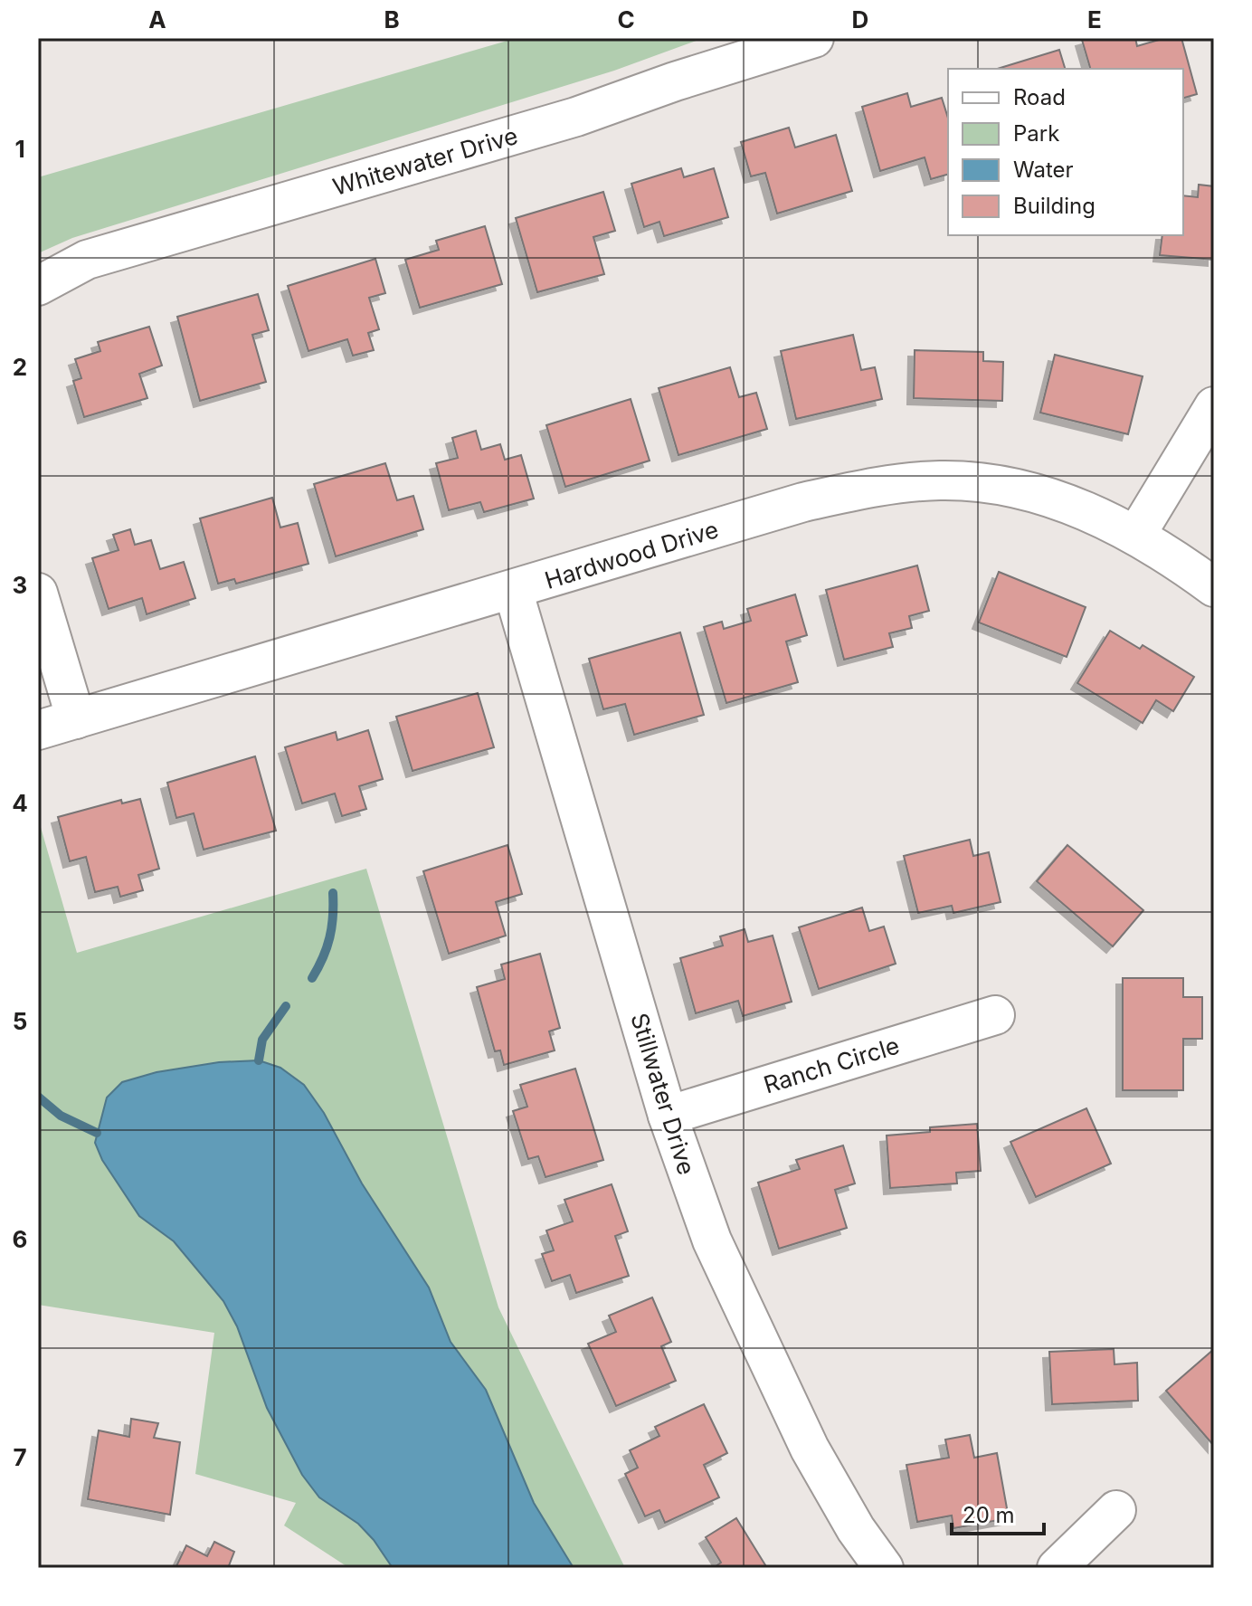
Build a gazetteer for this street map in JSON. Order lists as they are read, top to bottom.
{
  "streets": {
    "street": [
      "Whitewater Drive",
      "Hardwood Drive",
      "Ranch Circle",
      "Stillwater Drive"
    ]
  },
  "crossings": [
    ["Hardwood Drive", "Stillwater Drive"],
    ["Ranch Circle", "Stillwater Drive"]
  ],
  "legend": [
    "Road",
    "Park",
    "Water",
    "Building"
  ],
  "scale_bar": "20 m",
  "grid": {
    "columns": [
      "A",
      "B",
      "C",
      "D",
      "E"
    ],
    "rows": [
      "1",
      "2",
      "3",
      "4",
      "5",
      "6",
      "7"
    ]
  }
}
